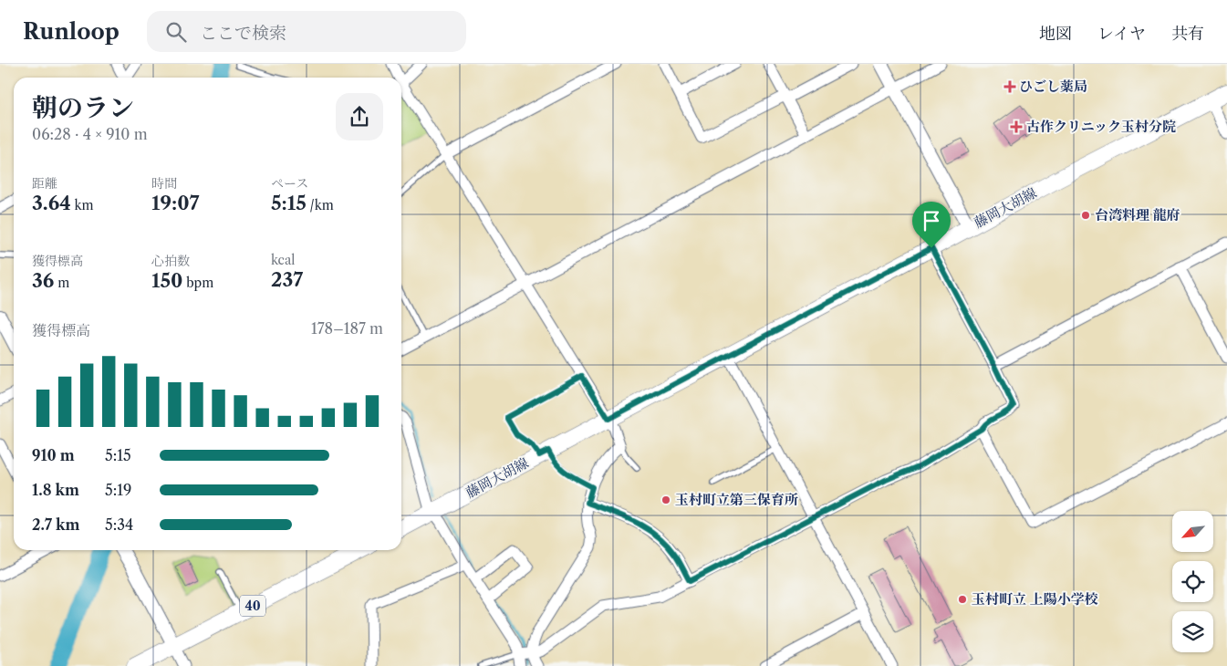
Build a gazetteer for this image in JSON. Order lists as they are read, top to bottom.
{
  "streets": {
    "main road": ["藤岡大胡線", "40"]
  },
  "places": {
    "health": ["ひごし薬局", "古作クリニック玉村分院"],
    "other": ["台湾料理 龍府", "玉村町立第三保育所", "玉村町立 上陽小学校"]
  },
  "north": "bottom left",
  "page": {
    "header": "Runloop",
    "search": "ここで検索",
    "nav": ["地図", "レイヤ", "共有"],
    "heading": ["朝のラン", "06:28 · 4 × 910 m"],
    "stats": [
      ["距離", "3.64 km"],
      ["時間", "19:07"],
      ["ペース", "5:15 /km"],
      ["獲得標高", "36 m"],
      ["心拍数", "150 bpm"],
      ["kcal", "237"]
    ],
    "chart": ["獲得標高", "178–187 m"],
    "list": [
      {
        "name": "910 m",
        "note": "5:15"
      },
      {
        "name": "1.8 km",
        "note": "5:19"
      },
      {
        "name": "2.7 km",
        "note": "5:34"
      }
    ]
  }
}
